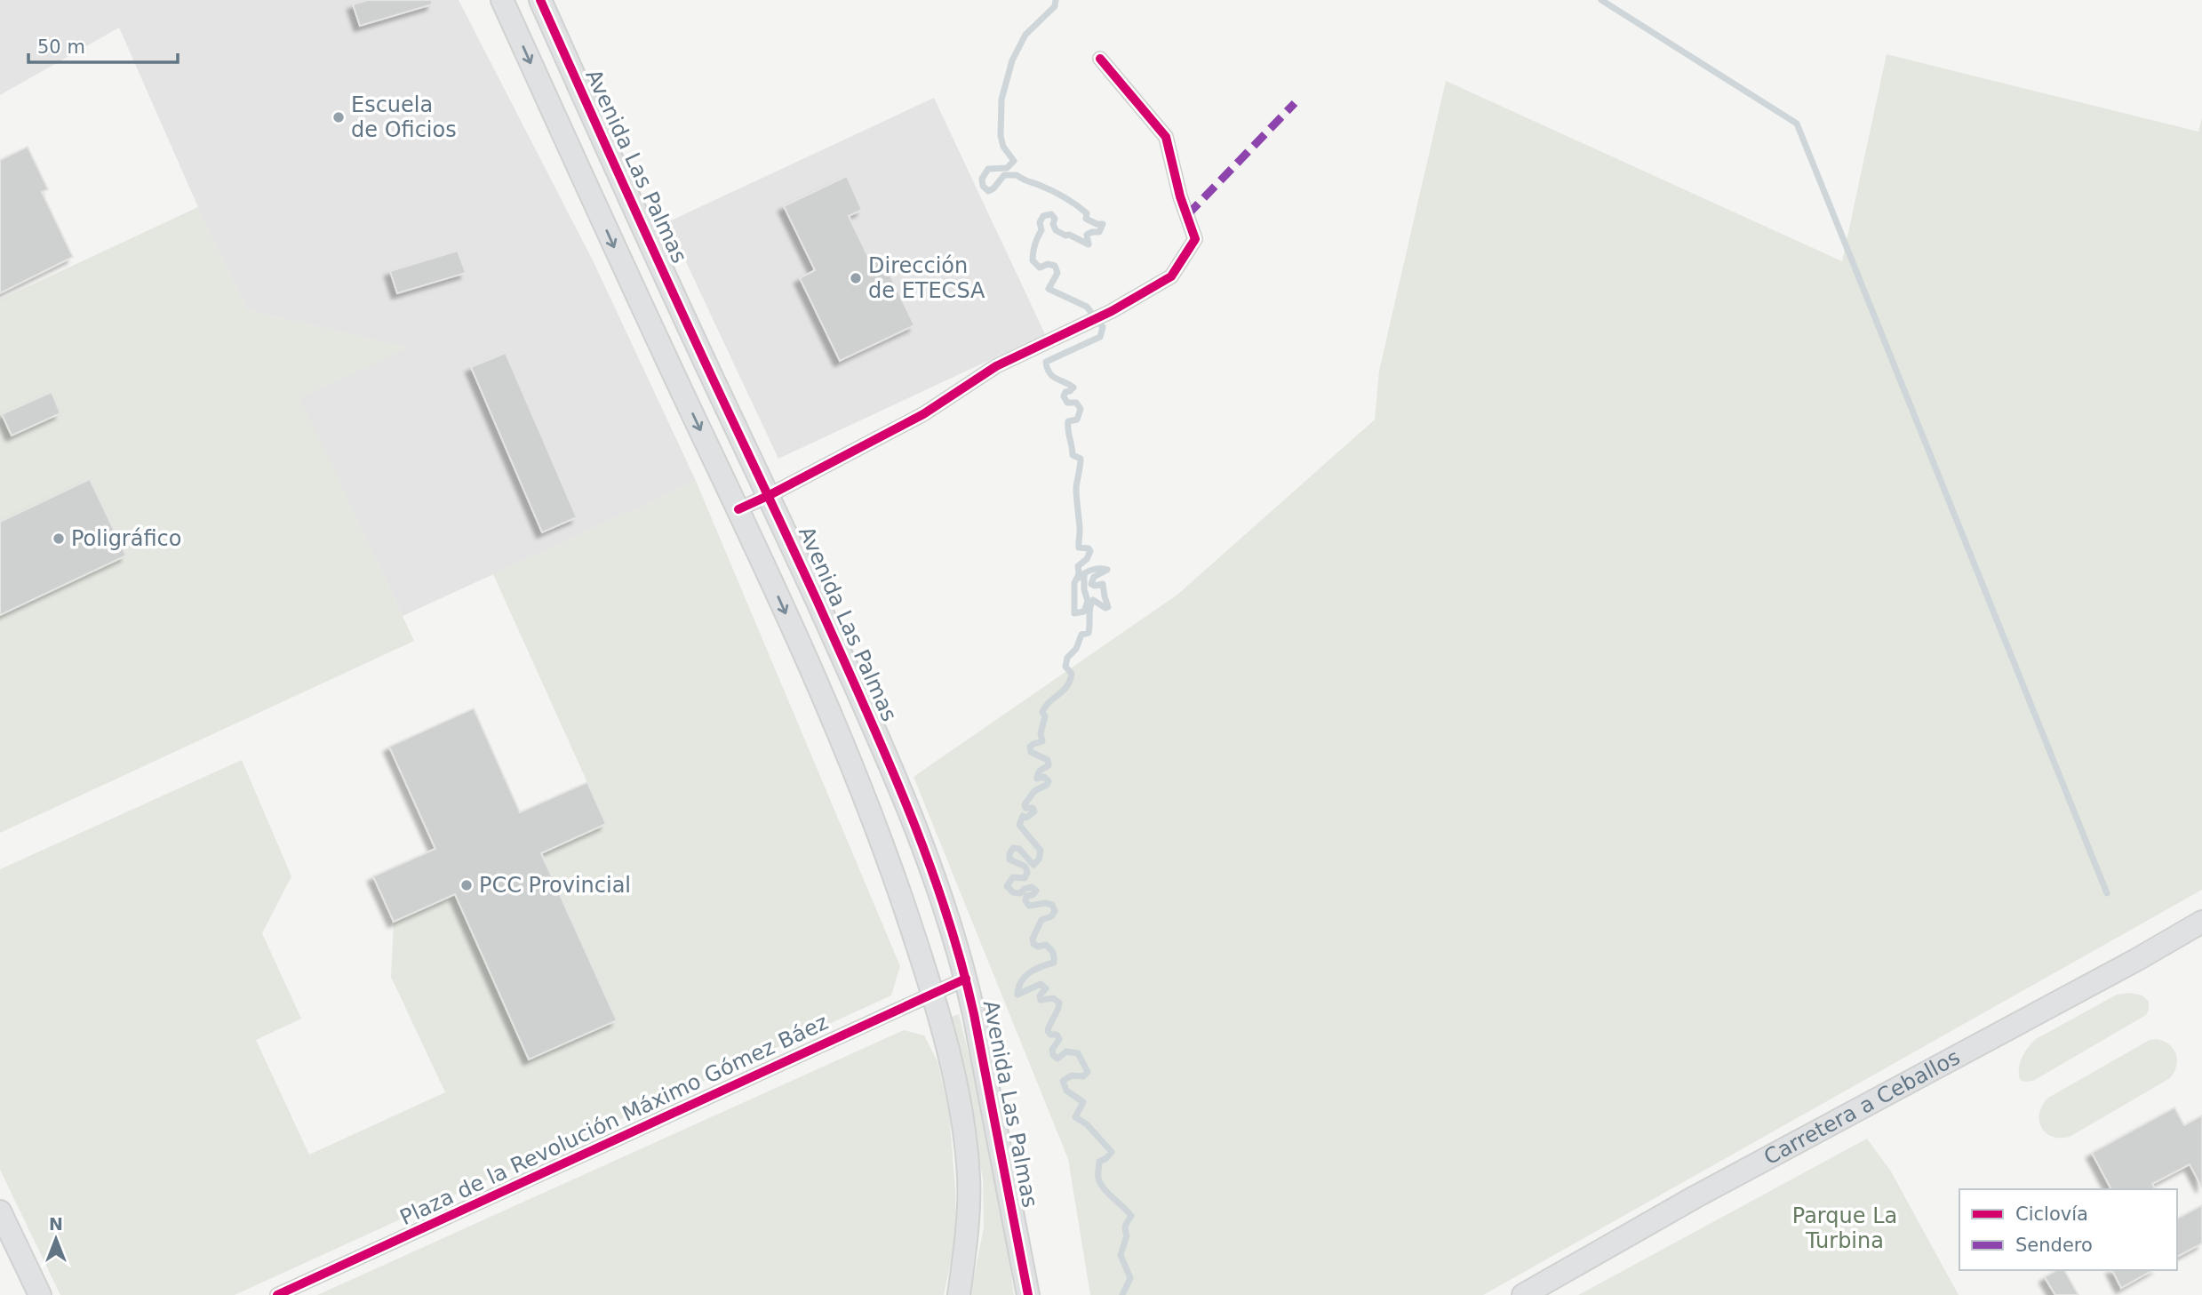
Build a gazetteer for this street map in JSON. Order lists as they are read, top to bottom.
{
  "streets": {
    "street": ["Avenida Las Palmas", "Carretera a Ceballos", "Plaza de la Revolución Máximo Gómez Báez"]
  },
  "crossings": [
    ["Avenida Las Palmas", "Plaza de la Revolución Máximo Gómez Báez"]
  ],
  "parks": ["Parque La Turbina"],
  "places": [
    "Escuela de Oficios",
    "Dirección de ETECSA",
    "Poligráfico",
    "PCC Provincial"
  ],
  "legend": ["Ciclovía", "Sendero"],
  "scale_bar": "50 m",
  "north": "top"
}
